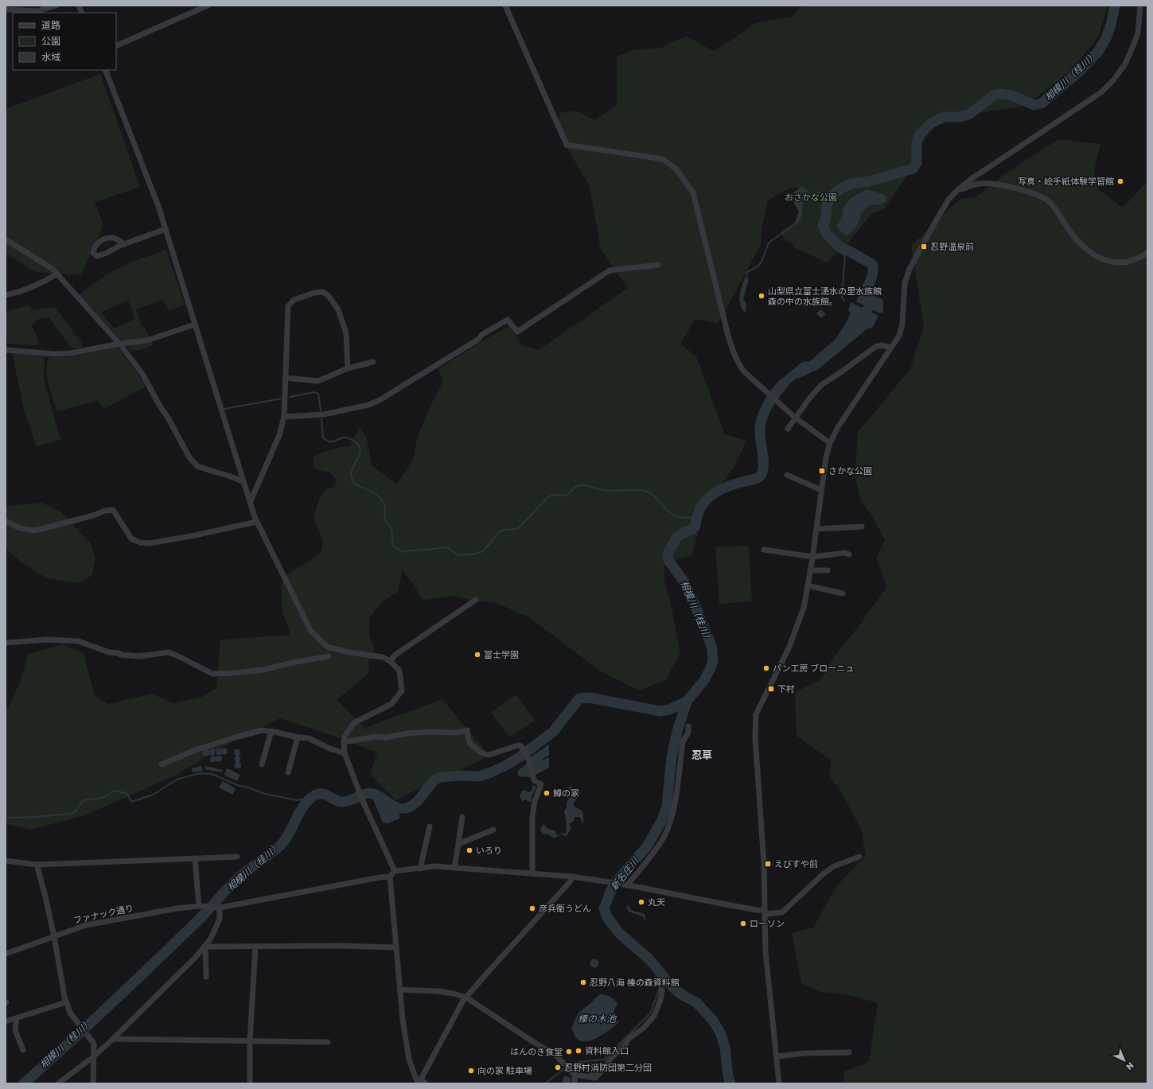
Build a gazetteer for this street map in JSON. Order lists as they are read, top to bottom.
{
  "streets": {
    "street": ["ファナック通り"]
  },
  "districts": ["忍草"],
  "water": ["相模川（桂川）", "新名庄川", "榛の木池"],
  "parks": ["おさかな公園"],
  "places": {
    "other": [
      "写真・絵手紙体験学習館",
      "山梨県立富士湧水の里水族館 森の中の水族館。",
      "富士学園",
      "パン工房 ブローニュ",
      "鱒の家",
      "いろり",
      "丸天",
      "彦兵衛うどん",
      "ローソン",
      "忍野八海 榛の森資料館",
      "資料館入口",
      "はんのき食堂",
      "忍野村消防団第二分団",
      "向の家 駐車場"
    ],
    "transit": [
      "忍野温泉前",
      "さかな公園",
      "下村",
      "えびすや前"
    ]
  },
  "legend": ["道路", "公園", "水域"],
  "north": "bottom right"
}
